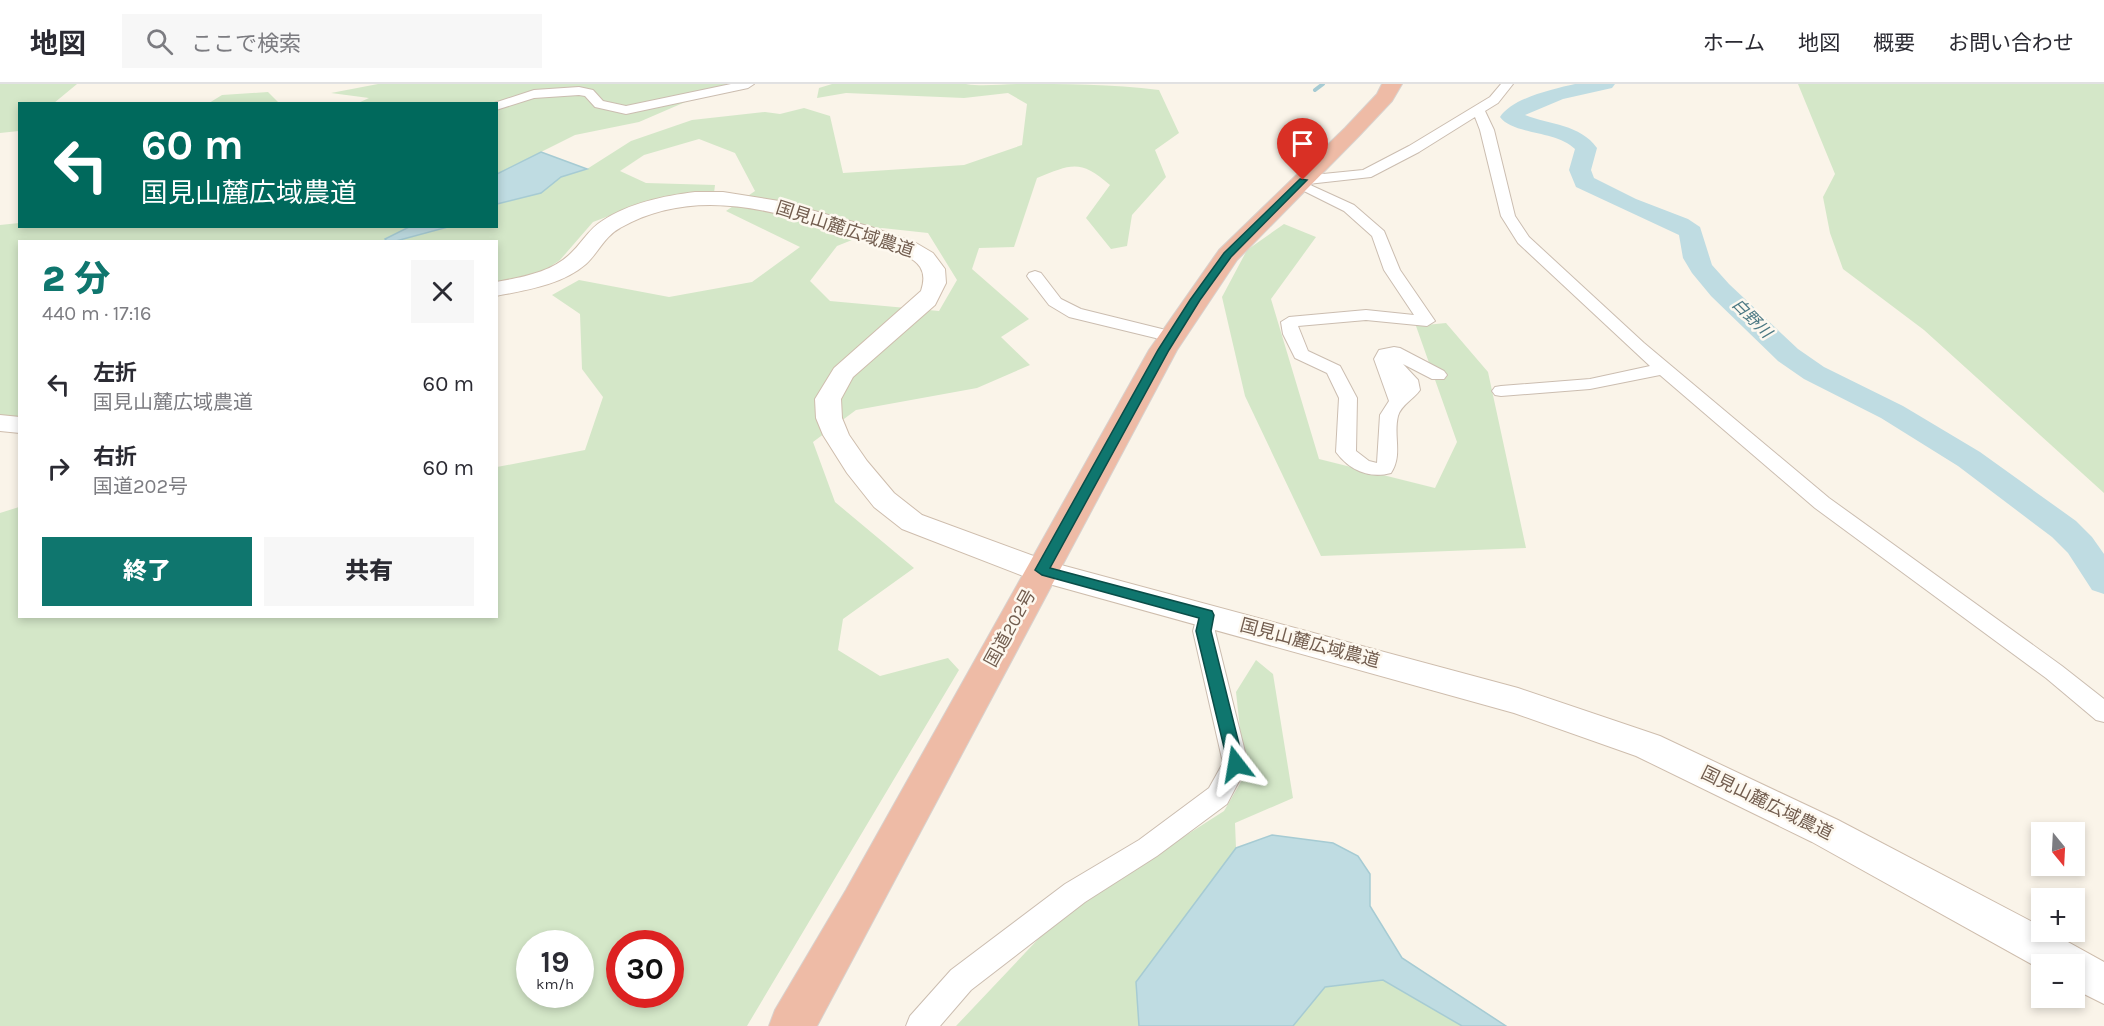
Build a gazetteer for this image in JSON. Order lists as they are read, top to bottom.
{
  "streets": {
    "highway": ["国道202号"],
    "street": ["国見山麓広域農道"]
  },
  "crossings": [
    ["国見山麓広域農道", "国道202号"]
  ],
  "water": ["白野川"],
  "north": "bottom",
  "page": {
    "header": "地図",
    "search": "ここで検索",
    "nav": [
      "ホーム",
      "地図",
      "概要",
      "お問い合わせ"
    ],
    "turn": ["60 m", "国見山麓広域農道"],
    "heading": ["2 分", "440 m · 17:16"],
    "list": [
      {
        "name": "左折",
        "note": "国見山麓広域農道",
        "value": "60 m"
      },
      {
        "name": "右折",
        "note": "国道202号",
        "value": "60 m"
      }
    ],
    "buttons": ["終了", "共有"],
    "map_buttons": ["+", "−"],
    "speed": "19 km/h",
    "limit": "30"
  }
}
